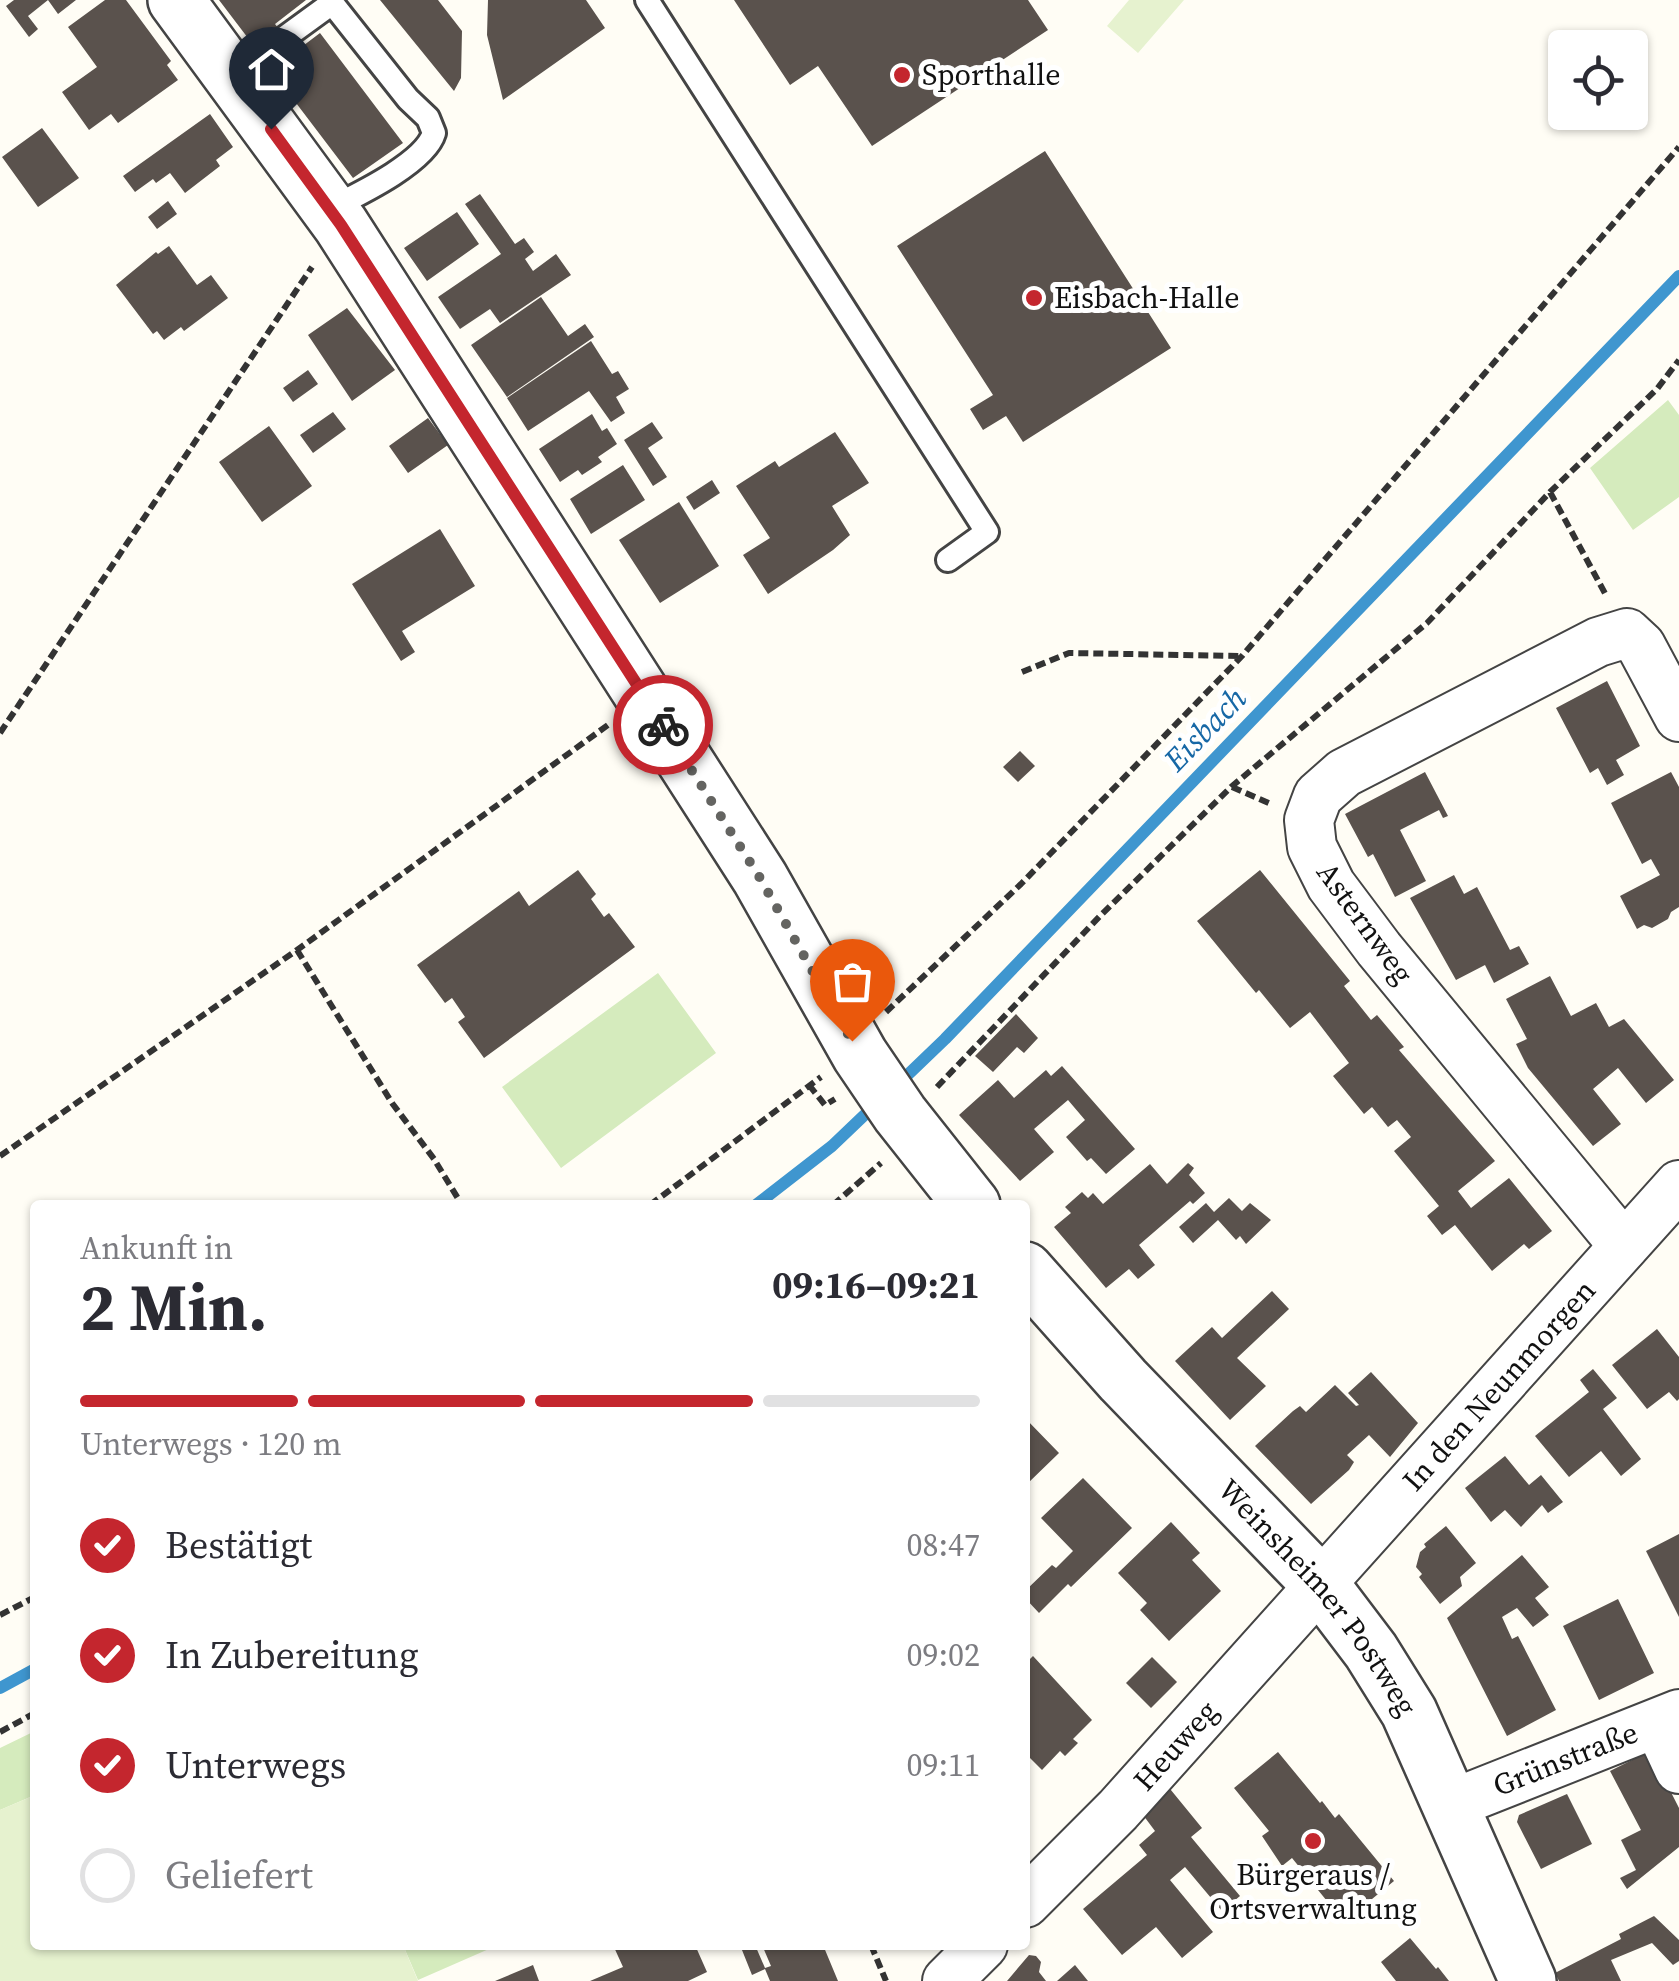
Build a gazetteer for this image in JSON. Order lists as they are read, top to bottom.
{
  "streets": {
    "street": [
      "Asternweg",
      "In den Neunmorgen",
      "Weinsheimer Postweg",
      "Heuweg",
      "Grünstraße"
    ]
  },
  "crossings": [
    ["Asternweg", "In den Neunmorgen"],
    ["In den Neunmorgen", "Weinsheimer Postweg"],
    ["In den Neunmorgen", "Heuweg"],
    ["Weinsheimer Postweg", "Heuweg"],
    ["Weinsheimer Postweg", "Grünstraße"]
  ],
  "water": ["Eisbach"],
  "places": ["Sporthalle", "Eisbach-Halle", "Bürgeraus / Ortsverwaltung"],
  "page": {
    "heading": ["2 Min.", "Ankunft in", "09:16–09:21"],
    "bar": "Unterwegs · 120 m",
    "list": [
      ["Bestätigt", "08:47"],
      ["In Zubereitung", "09:02"],
      ["Unterwegs", "09:11"],
      "Geliefert"
    ]
  }
}
